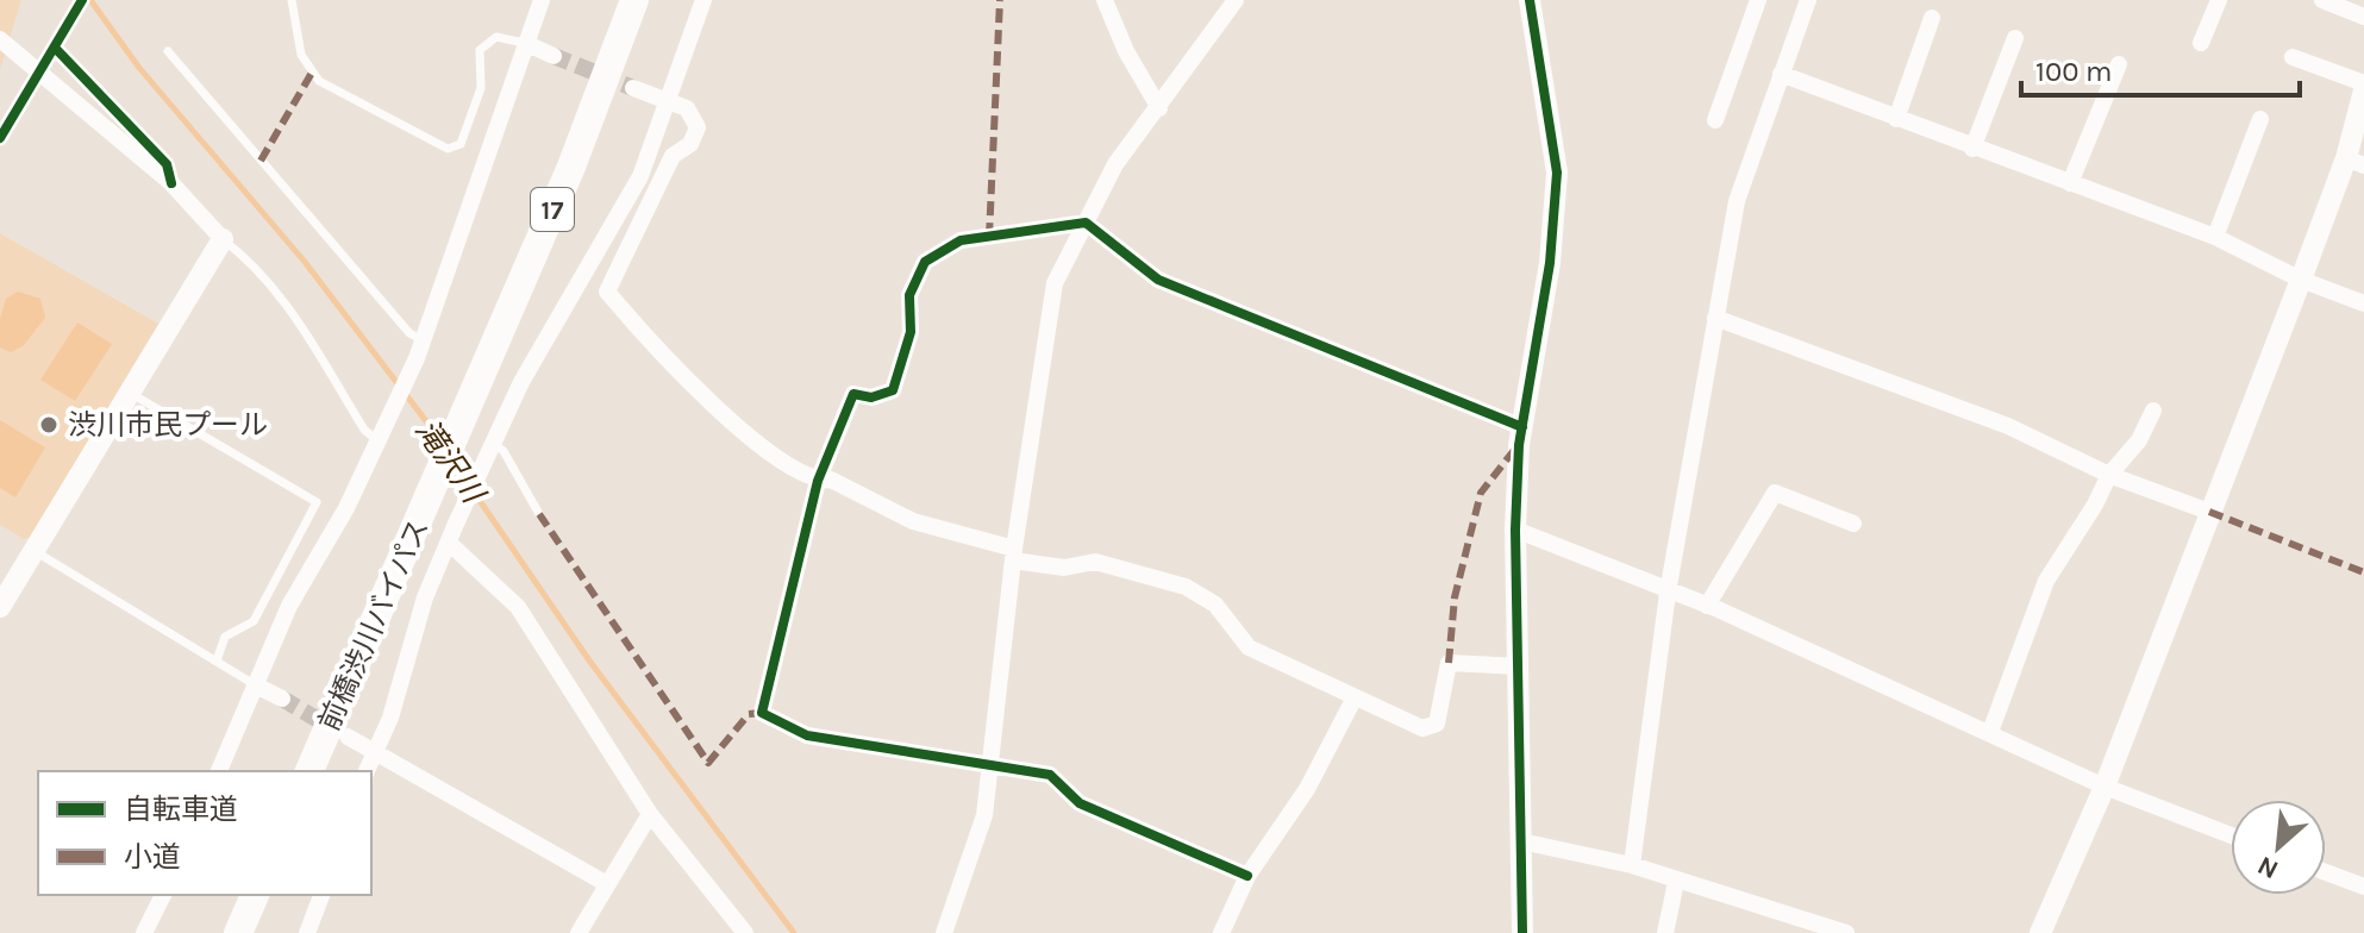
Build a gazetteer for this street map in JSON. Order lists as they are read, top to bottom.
{
  "streets": {
    "highway": ["17", "前橋渋川バイパス"]
  },
  "water": ["滝沢川"],
  "places": ["渋川市民プール"],
  "legend": ["自転車道", "小道"],
  "scale_bar": "100 m",
  "north": "bottom left"
}
